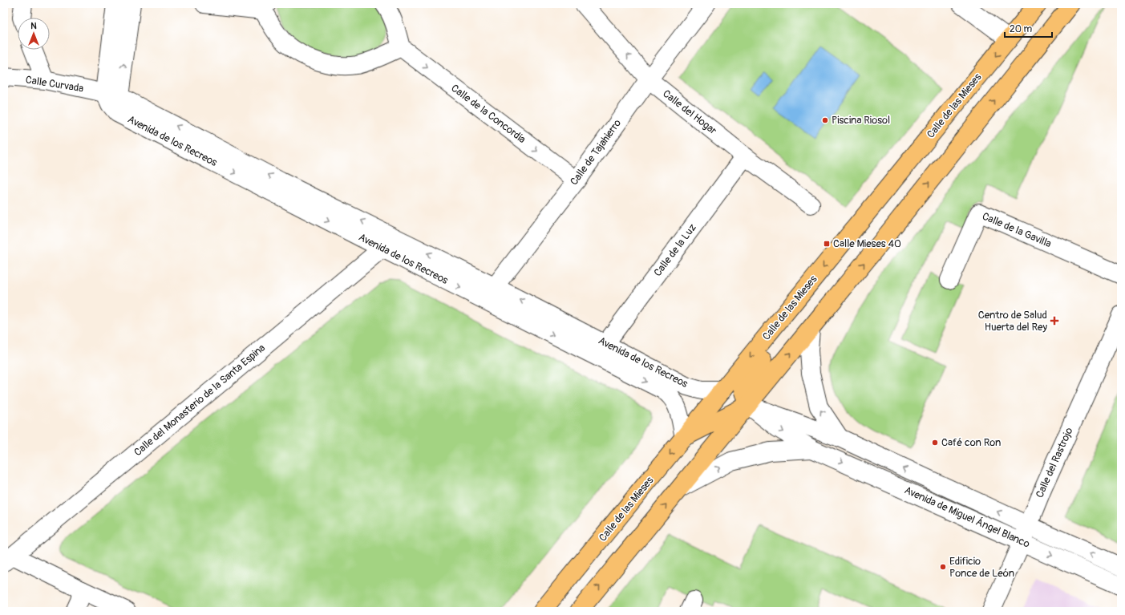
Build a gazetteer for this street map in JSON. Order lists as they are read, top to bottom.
{
  "streets": {
    "main road": ["Calle de las Mieses"],
    "street": [
      "Calle Curvada",
      "Calle del Hogar",
      "Calle de la Concordia",
      "Avenida de los Recreos",
      "Calle de Tajahierro",
      "Calle de la Gavilla",
      "Calle de la Luz",
      "Calle del Monasterio de la Santa Espina",
      "Calle del Rastrojo",
      "Avenida de Miguel Ángel Blanco"
    ]
  },
  "crossings": [
    ["Calle Curvada", "Avenida de los Recreos"],
    ["Calle de las Mieses", "Avenida de los Recreos"],
    ["Calle del Hogar", "Calle de Tajahierro"],
    ["Calle del Hogar", "Calle de la Luz"],
    ["Calle de la Concordia", "Calle de Tajahierro"],
    ["Avenida de los Recreos", "Calle de Tajahierro"],
    ["Avenida de los Recreos", "Calle de la Luz"],
    ["Avenida de los Recreos", "Calle del Monasterio de la Santa Espina"],
    ["Calle del Rastrojo", "Avenida de Miguel Ángel Blanco"]
  ],
  "one_way": ["Calle de la Concordia"],
  "places": {
    "other": ["Piscina Riosol", "Café con Ron", "Edificio Ponce de León"],
    "transit": ["Calle Mieses 40"],
    "health": ["Centro de Salud Huerta del Rey"]
  },
  "scale_bar": "20 m",
  "north": "top"
}
